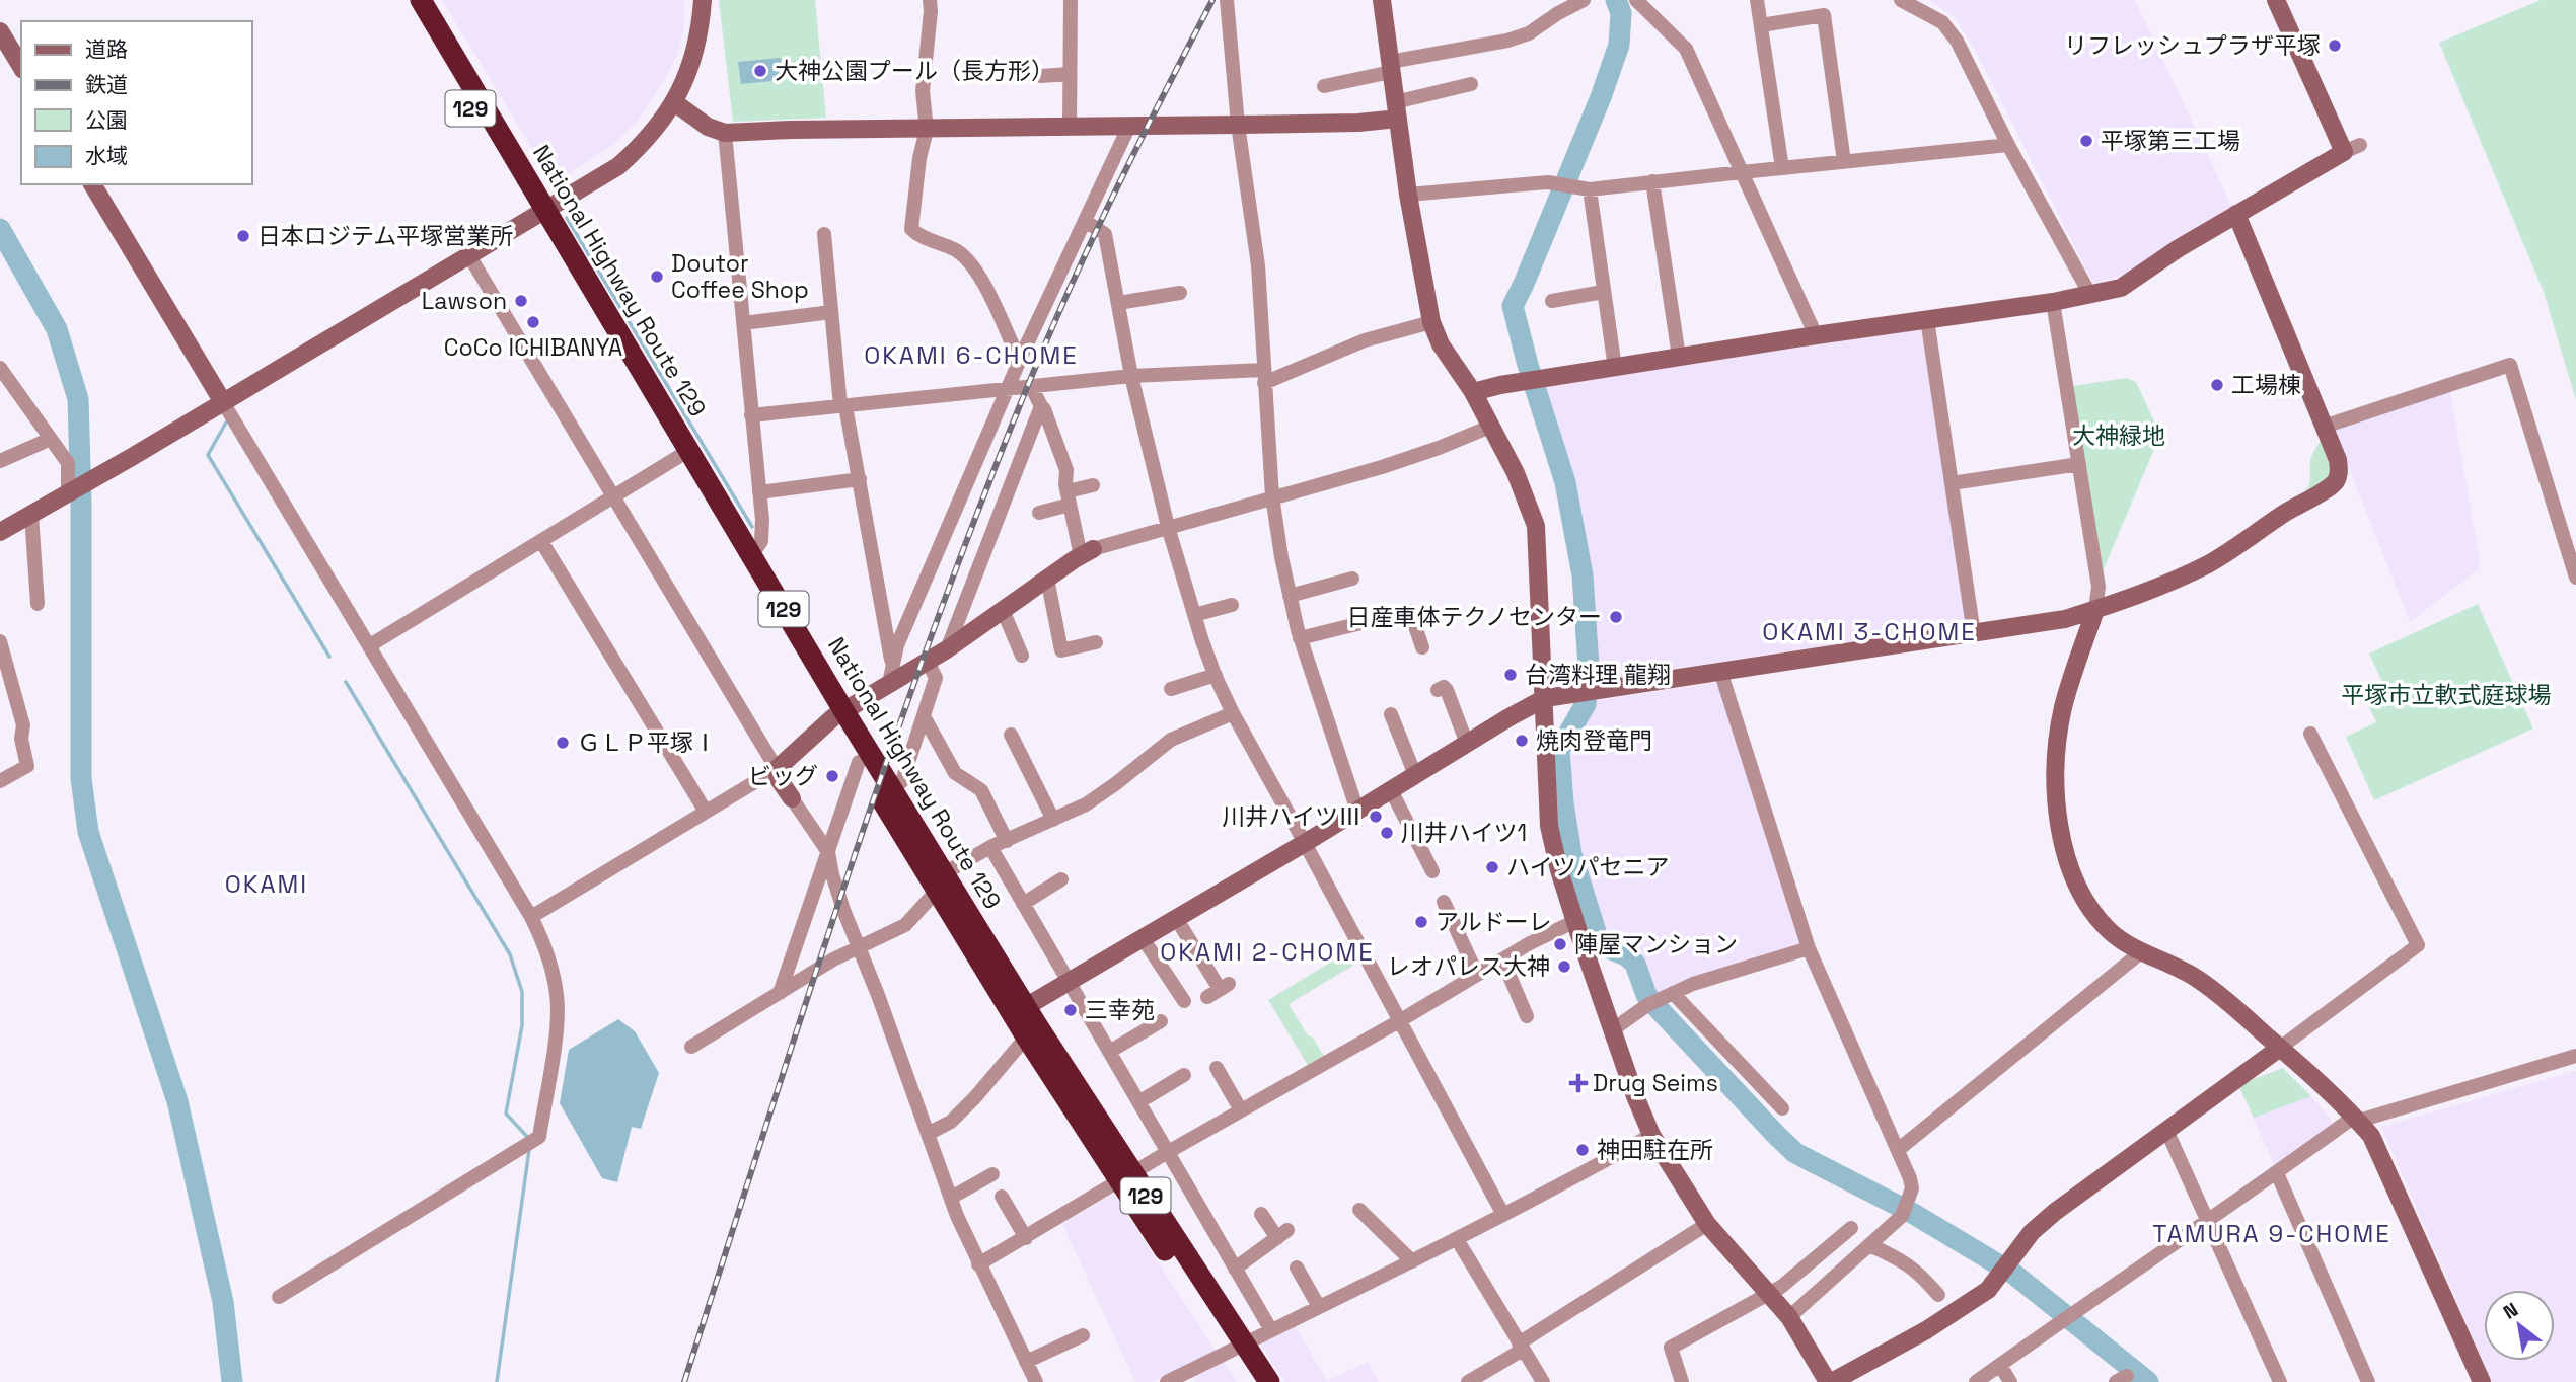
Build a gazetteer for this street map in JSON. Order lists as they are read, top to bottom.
{
  "streets": {
    "highway": ["129", "National Highway Route 129"]
  },
  "districts": [
    "OKAMI 6-CHOME",
    "OKAMI 3-CHOME",
    "OKAMI",
    "OKAMI 2-CHOME",
    "TAMURA 9-CHOME"
  ],
  "parks": ["大神緑地", "平塚市立軟式庭球場"],
  "places": {
    "other": [
      "リフレッシュプラザ平塚",
      "大神公園プール（長方形）",
      "平塚第三工場",
      "日本ロジテム平塚営業所",
      "Doutor Coffee Shop",
      "Lawson",
      "CoCo ICHIBANYA",
      "工場棟",
      "日産車体テクノセンター",
      "台湾料理 龍翔",
      "焼肉登竜門",
      "ＧＬＰ平塚Ⅰ",
      "ビッグ",
      "川井ハイツⅢ",
      "川井ハイツ1",
      "ハイツパセニア",
      "アルドーレ",
      "陣屋マンション",
      "レオパレス大神",
      "三幸苑",
      "神田駐在所"
    ],
    "health": ["Drug Seims"]
  },
  "legend": [
    "道路",
    "鉄道",
    "公園",
    "水域"
  ],
  "north": "top left"
}
